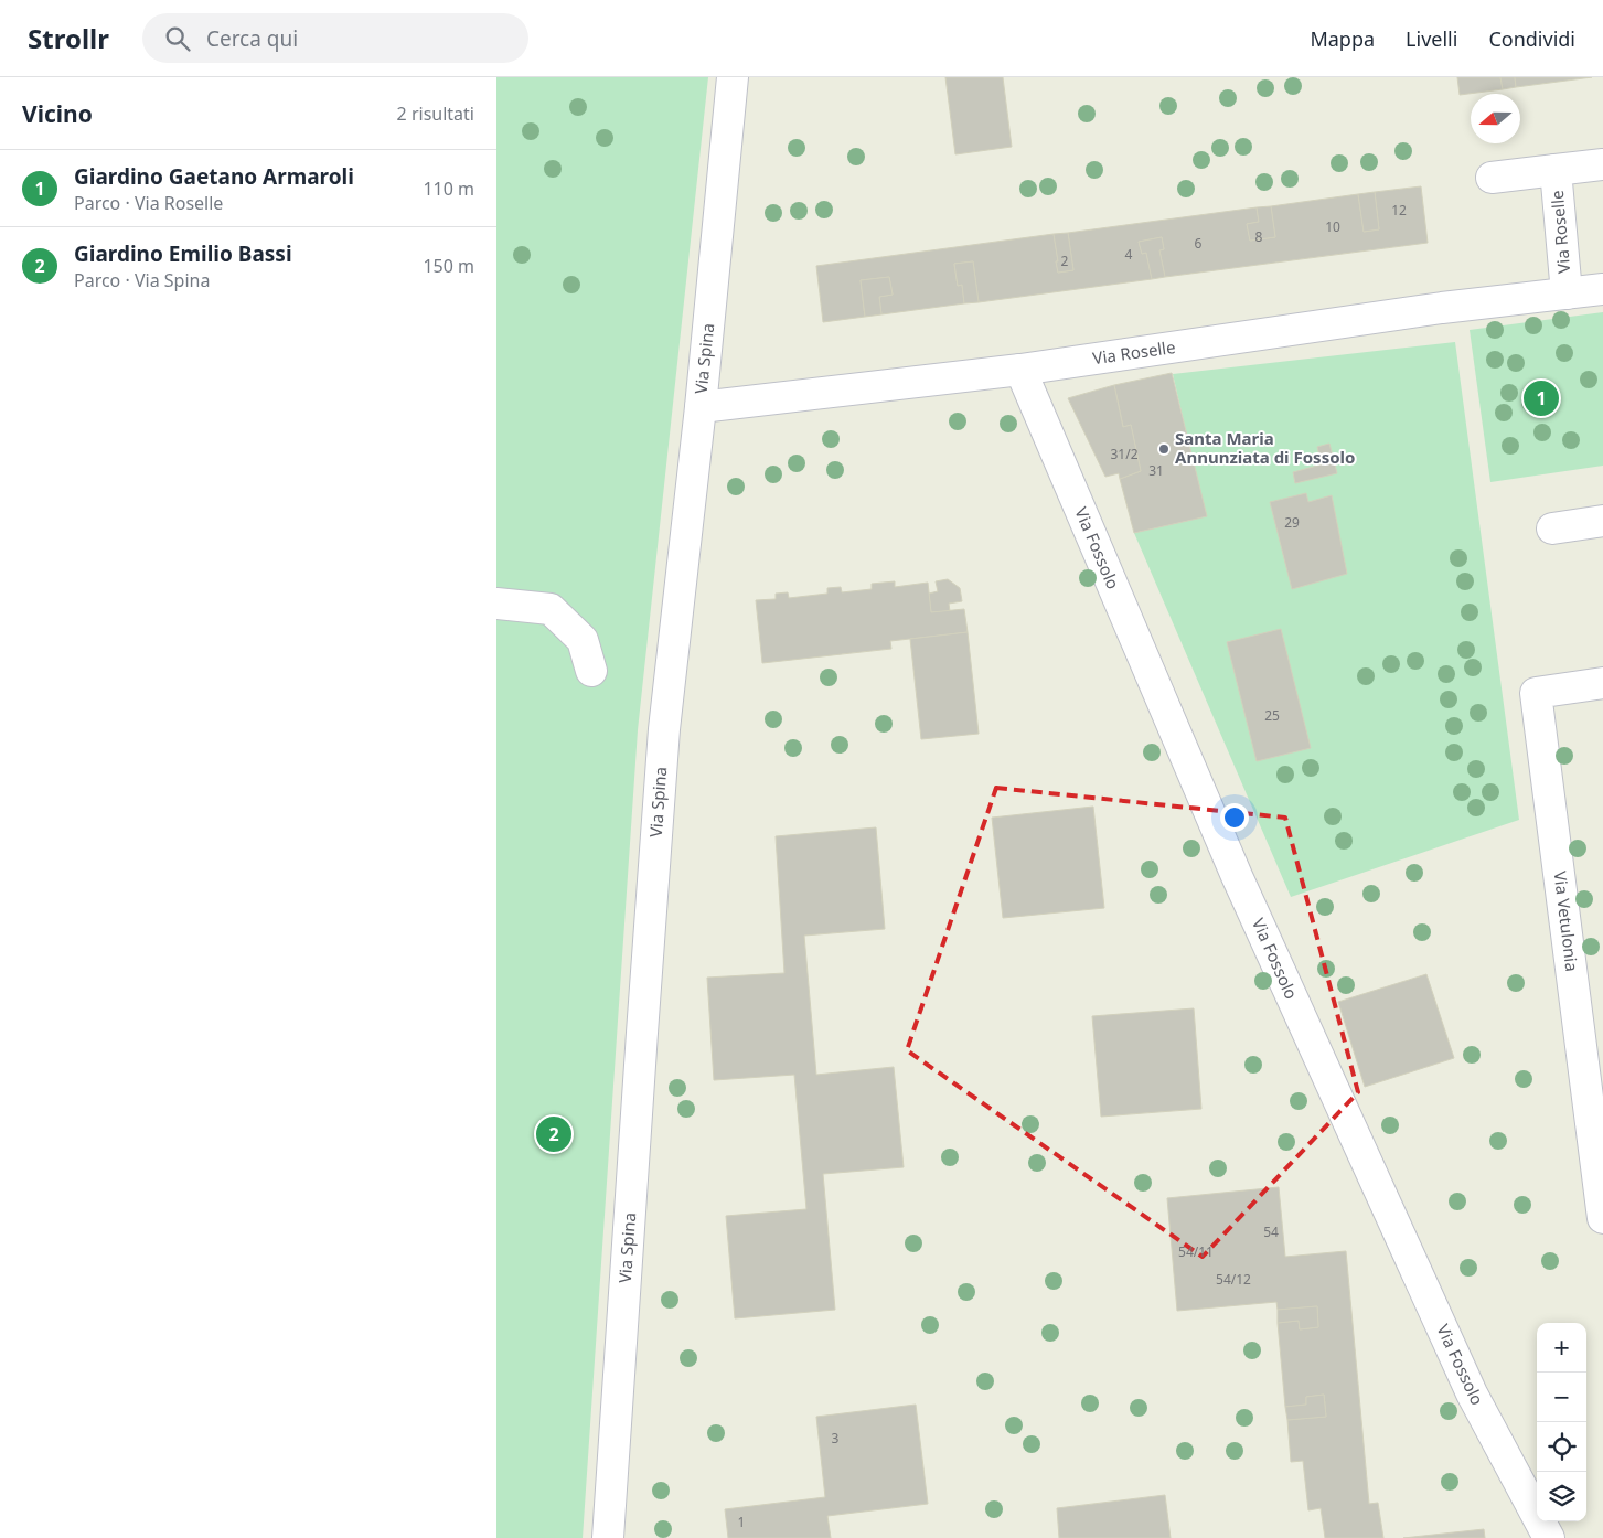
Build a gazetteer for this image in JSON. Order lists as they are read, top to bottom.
{
  "streets": {
    "street": [
      "Via Roselle",
      "Via Spina",
      "Via Fossolo",
      "Via Vetulonia"
    ]
  },
  "crossings": [
    ["Via Roselle", "Via Spina"],
    ["Via Roselle", "Via Fossolo"]
  ],
  "places": ["Santa Maria Annunziata di Fossolo"],
  "house_numbers": [
    "12",
    "10",
    "8",
    "6",
    "4",
    "2",
    "31/2",
    "31",
    "29",
    "25",
    "54",
    "54/11",
    "54/12",
    "3",
    "1"
  ],
  "north": "left",
  "page": {
    "header": "Strollr",
    "search": "Cerca qui",
    "nav": ["Mappa", "Livelli", "Condividi"],
    "heading": ["Vicino", "2 risultati"],
    "list": [
      {
        "mark": "1",
        "name": "Giardino Gaetano Armaroli",
        "note": "Parco · Via Roselle",
        "value": "110 m"
      },
      {
        "mark": "2",
        "name": "Giardino Emilio Bassi",
        "note": "Parco · Via Spina",
        "value": "150 m"
      }
    ],
    "pins": ["1", "2"],
    "map_buttons": ["+", "−"]
  }
}
